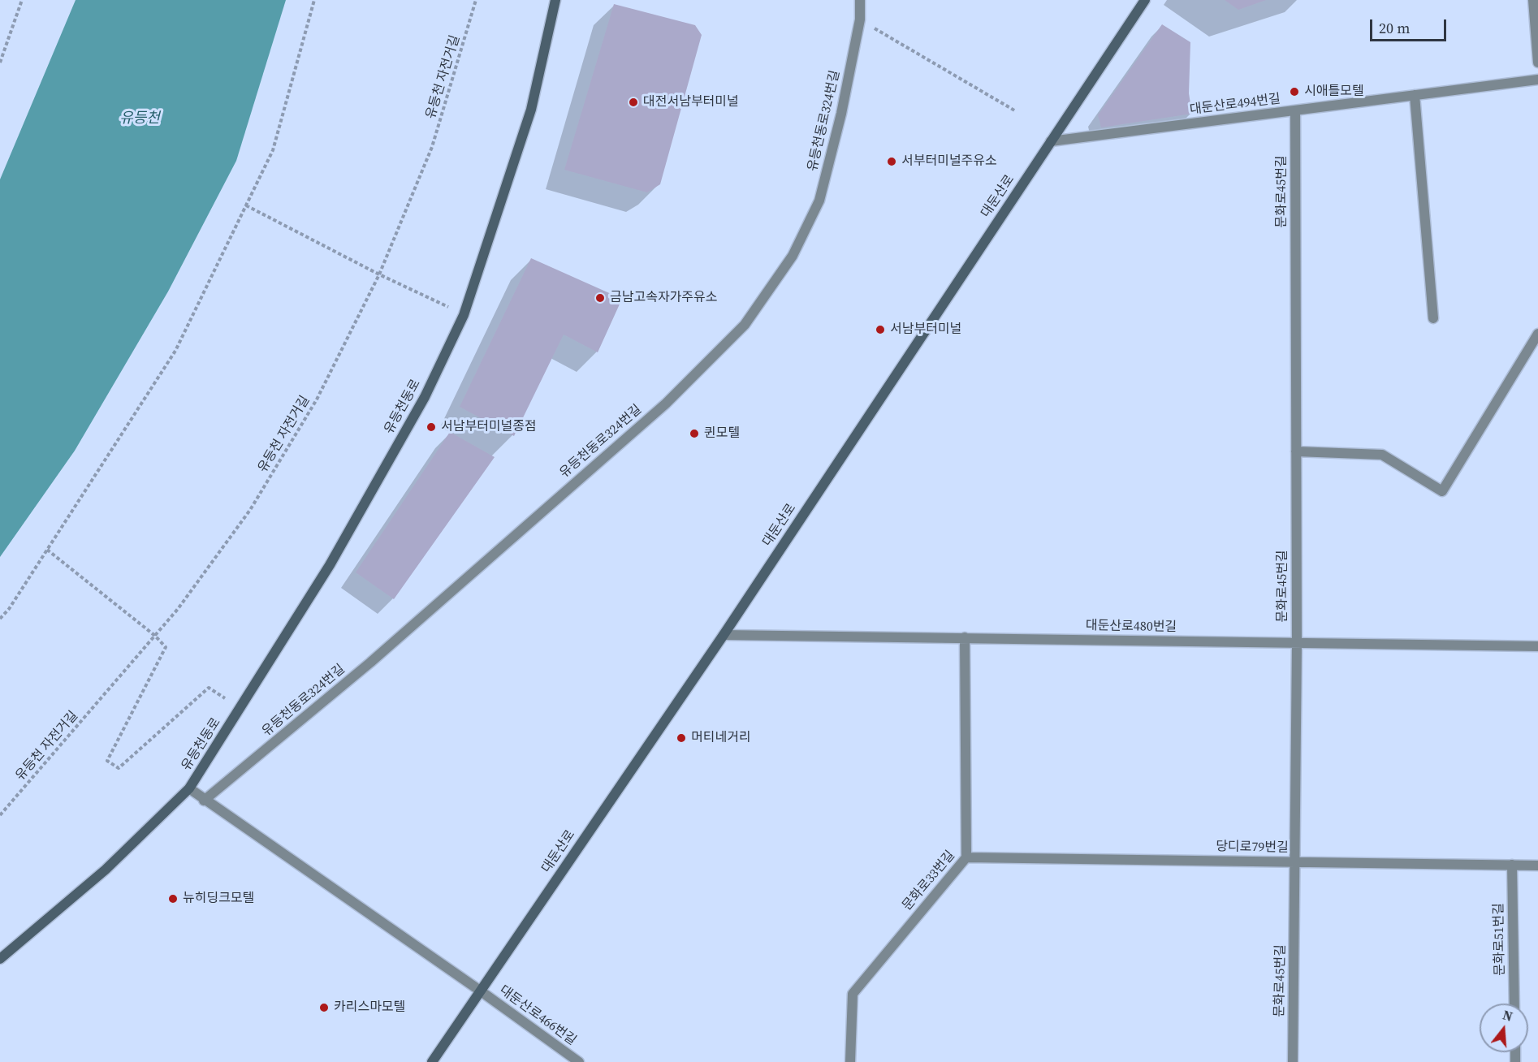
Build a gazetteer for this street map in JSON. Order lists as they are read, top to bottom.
{
  "streets": {
    "main road": ["대둔산로", "유등천동로"],
    "street": [
      "대둔산로494번길",
      "유등천동로324번길",
      "문화로45번길",
      "대둔산로480번길",
      "당디로79번길",
      "문화로33번길",
      "문화로51번길",
      "대둔산로466번길"
    ],
    "path": ["유등천 자전거길"]
  },
  "crossings": [
    ["대둔산로494번길", "문화로45번길"],
    ["대둔산로494번길", "대둔산로"],
    ["유등천동로324번길", "유등천동로"],
    ["문화로45번길", "대둔산로480번길"],
    ["문화로45번길", "당디로79번길"],
    ["대둔산로", "유등천동로"],
    ["대둔산로", "대둔산로480번길"],
    ["대둔산로", "대둔산로466번길"],
    ["유등천동로", "대둔산로466번길"],
    ["대둔산로480번길", "문화로33번길"],
    ["당디로79번길", "문화로33번길"],
    ["당디로79번길", "문화로51번길"]
  ],
  "water": ["유등천"],
  "places": [
    "시애틀모텔",
    "대전서남부터미널",
    "서부터미널주유소",
    "금남고속자가주유소",
    "서남부터미널",
    "서남부터미널종점",
    "퀸모텔",
    "머티네거리",
    "뉴히딩크모텔",
    "카리스마모텔"
  ],
  "scale_bar": "20 m",
  "north": "top"
}
